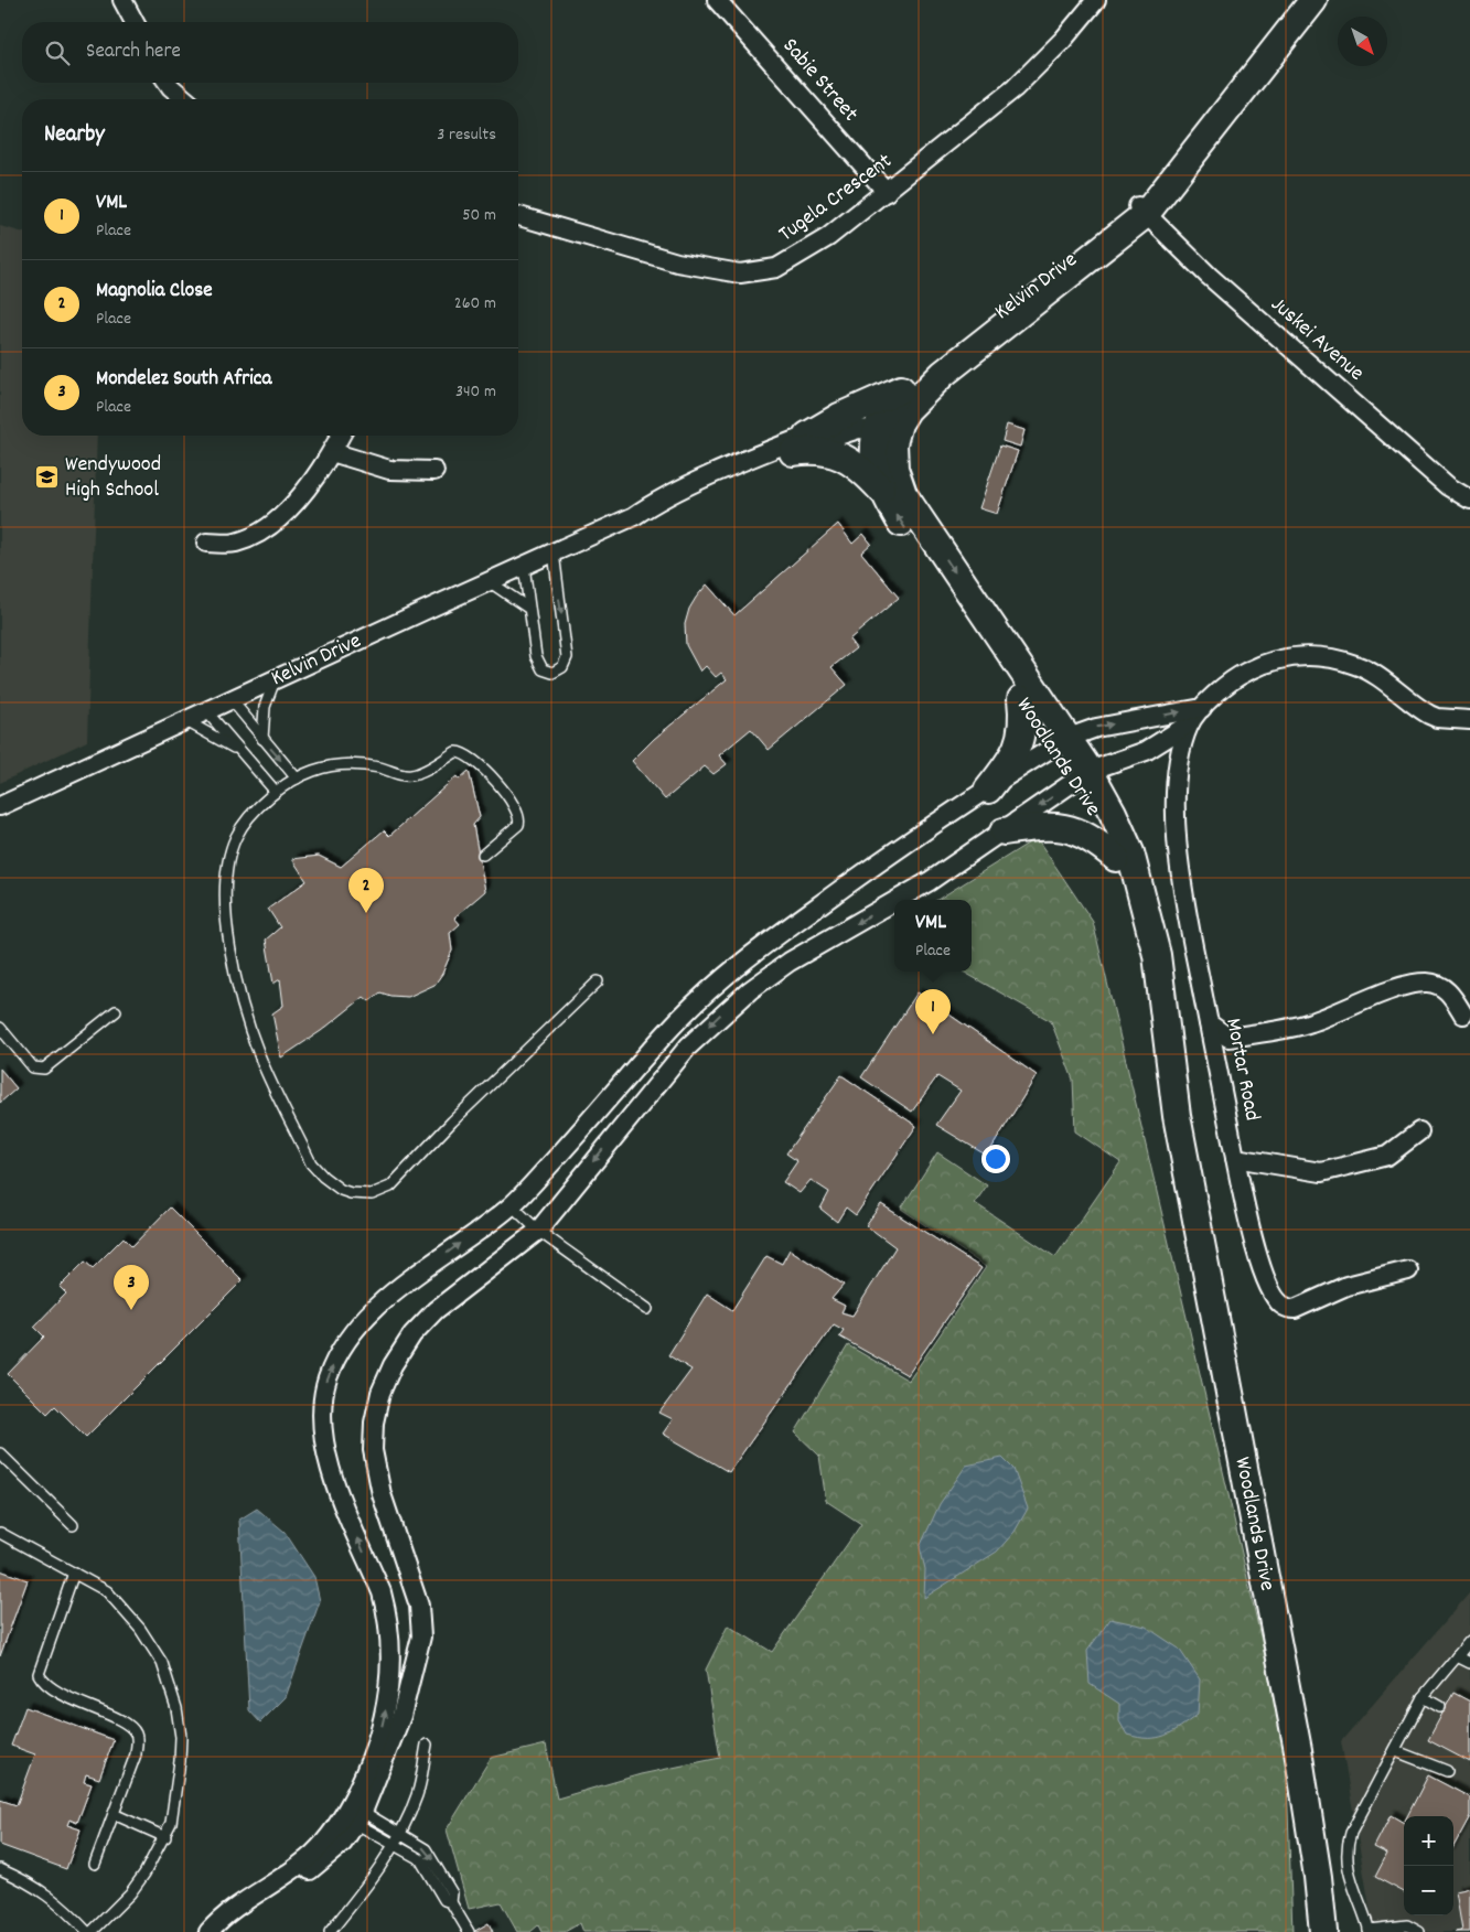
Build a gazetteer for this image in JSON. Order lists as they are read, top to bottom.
{
  "streets": {
    "main road": ["Kelvin Drive", "Woodlands Drive"],
    "street": [
      "Sabie Street",
      "Tugela Crescent",
      "Juskei Avenue",
      "Mortar Road"
    ]
  },
  "crossings": [
    ["Sabie Street", "Tugela Crescent"],
    ["Kelvin Drive", "Juskei Avenue"],
    ["Kelvin Drive", "Woodlands Drive"]
  ],
  "places": {
    "school or university": ["Wendywood High School"]
  },
  "north": "bottom right",
  "page": {
    "search": "Search here",
    "heading": ["Nearby", "3 results"],
    "list": [
      {
        "mark": "1",
        "name": "VML",
        "note": "Place",
        "value": "50 m"
      },
      {
        "mark": "2",
        "name": "Magnolia Close",
        "note": "Place",
        "value": "260 m"
      },
      {
        "mark": "3",
        "name": "Mondelez South Africa",
        "note": "Place",
        "value": "340 m"
      }
    ],
    "pins": ["2", "1", "3"],
    "popup": ["VML", "Place"],
    "map_buttons": ["+", "−"]
  }
}
